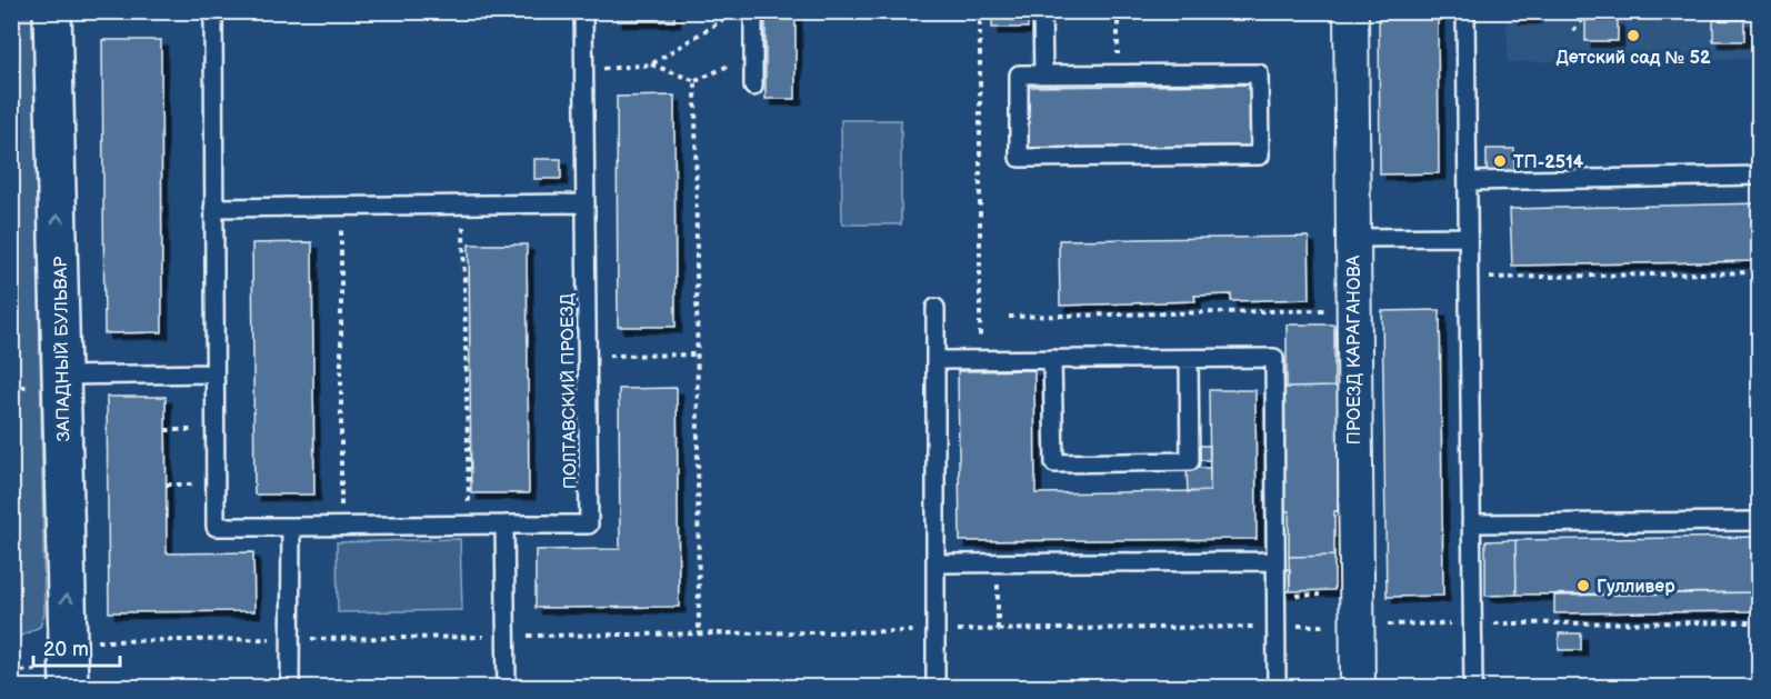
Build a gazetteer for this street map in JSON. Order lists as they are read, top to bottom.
{
  "streets": {
    "street": ["ЗАПАДНЫЙ БУЛЬВАР", "ПРОЕЗД КАРАГАНОВА"],
    "lane": ["ПОЛТАВСКИЙ ПРОЕЗД"]
  },
  "one_way": ["ЗАПАДНЫЙ БУЛЬВАР"],
  "places": ["Детский сад № 52", "ТП-2514", "Гулливер"],
  "scale_bar": "20 m"
}
